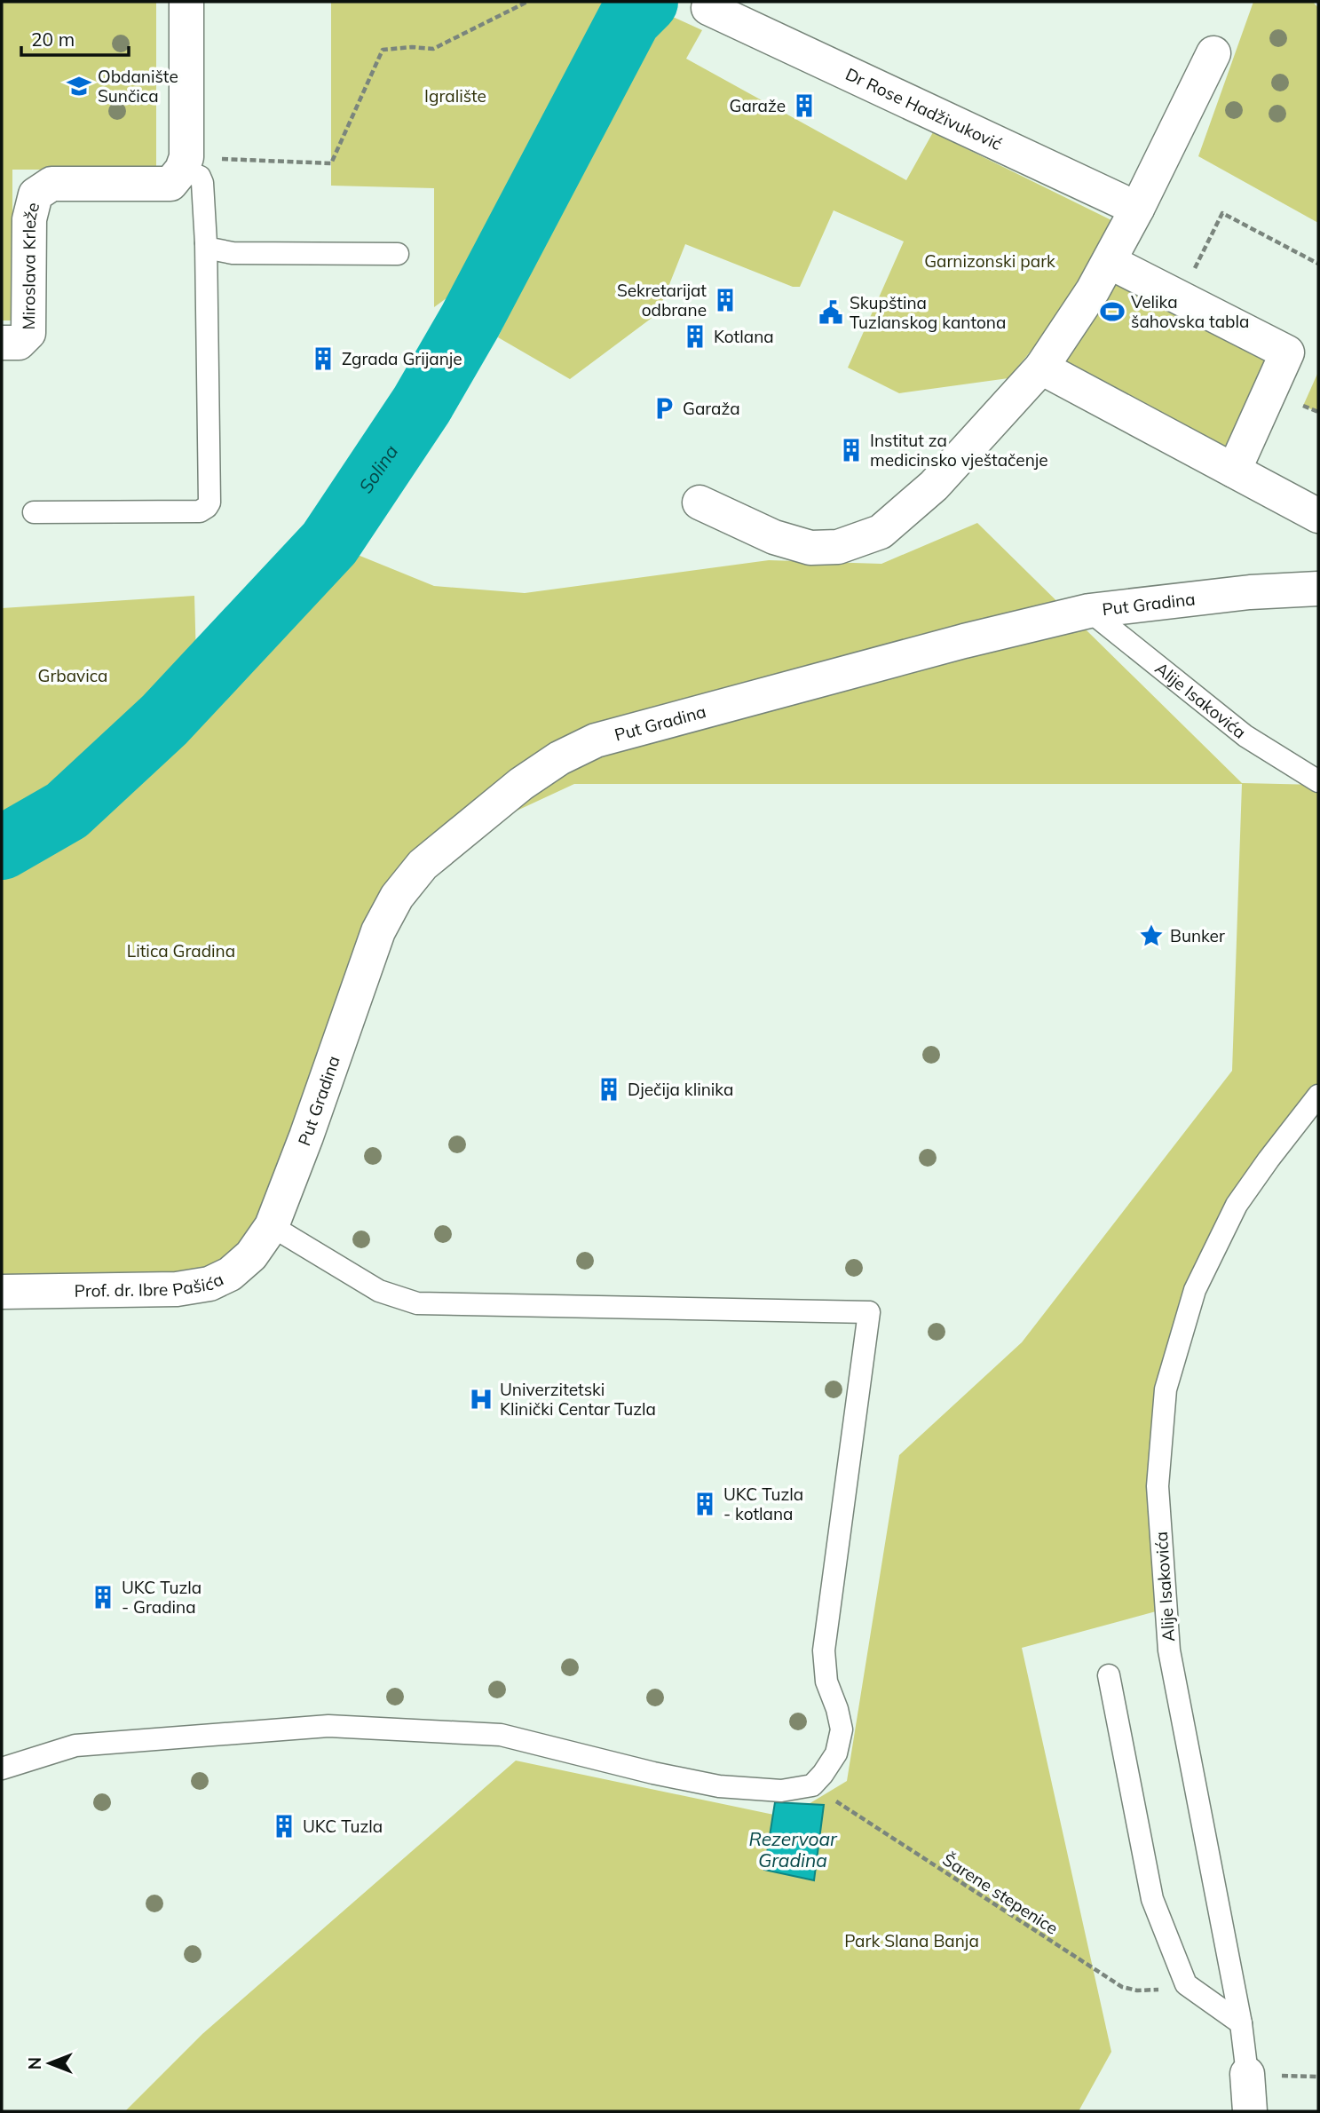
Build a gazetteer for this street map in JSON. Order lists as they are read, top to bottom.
{
  "streets": {
    "street": [
      "Dr Rose Hadživuković",
      "Miroslava Krleže",
      "Put Gradina",
      "Alije Isakovića",
      "Prof. dr. Ibre Pašića"
    ],
    "path": ["Šarene stepenice"]
  },
  "crossings": [
    ["Put Gradina", "Alije Isakovića"],
    ["Put Gradina", "Prof. dr. Ibre Pašića"]
  ],
  "water": ["Solina", "Rezervoar Gradina"],
  "parks": [
    "Igralište",
    "Garnizonski park",
    "Grbavica",
    "Litica Gradina",
    "Park Slana Banja"
  ],
  "places": {
    "school or university": ["Obdanište Sunčica"],
    "building": [
      "Garaže",
      "Sekretarijat odbrane",
      "Kotlana",
      "Zgrada Grijanje",
      "Institut za medicinsko vještačenje",
      "Dječija klinika",
      "UKC Tuzla - kotlana",
      "UKC Tuzla - Gradina",
      "UKC Tuzla"
    ],
    "sports": ["Velika šahovska tabla"],
    "public building": ["Skupština Tuzlanskog kantona"],
    "parking": ["Garaža"],
    "place": ["Bunker"],
    "hospital": ["Univerzitetski Klinički Centar Tuzla"]
  },
  "scale_bar": "20 m",
  "north": "left"
}
